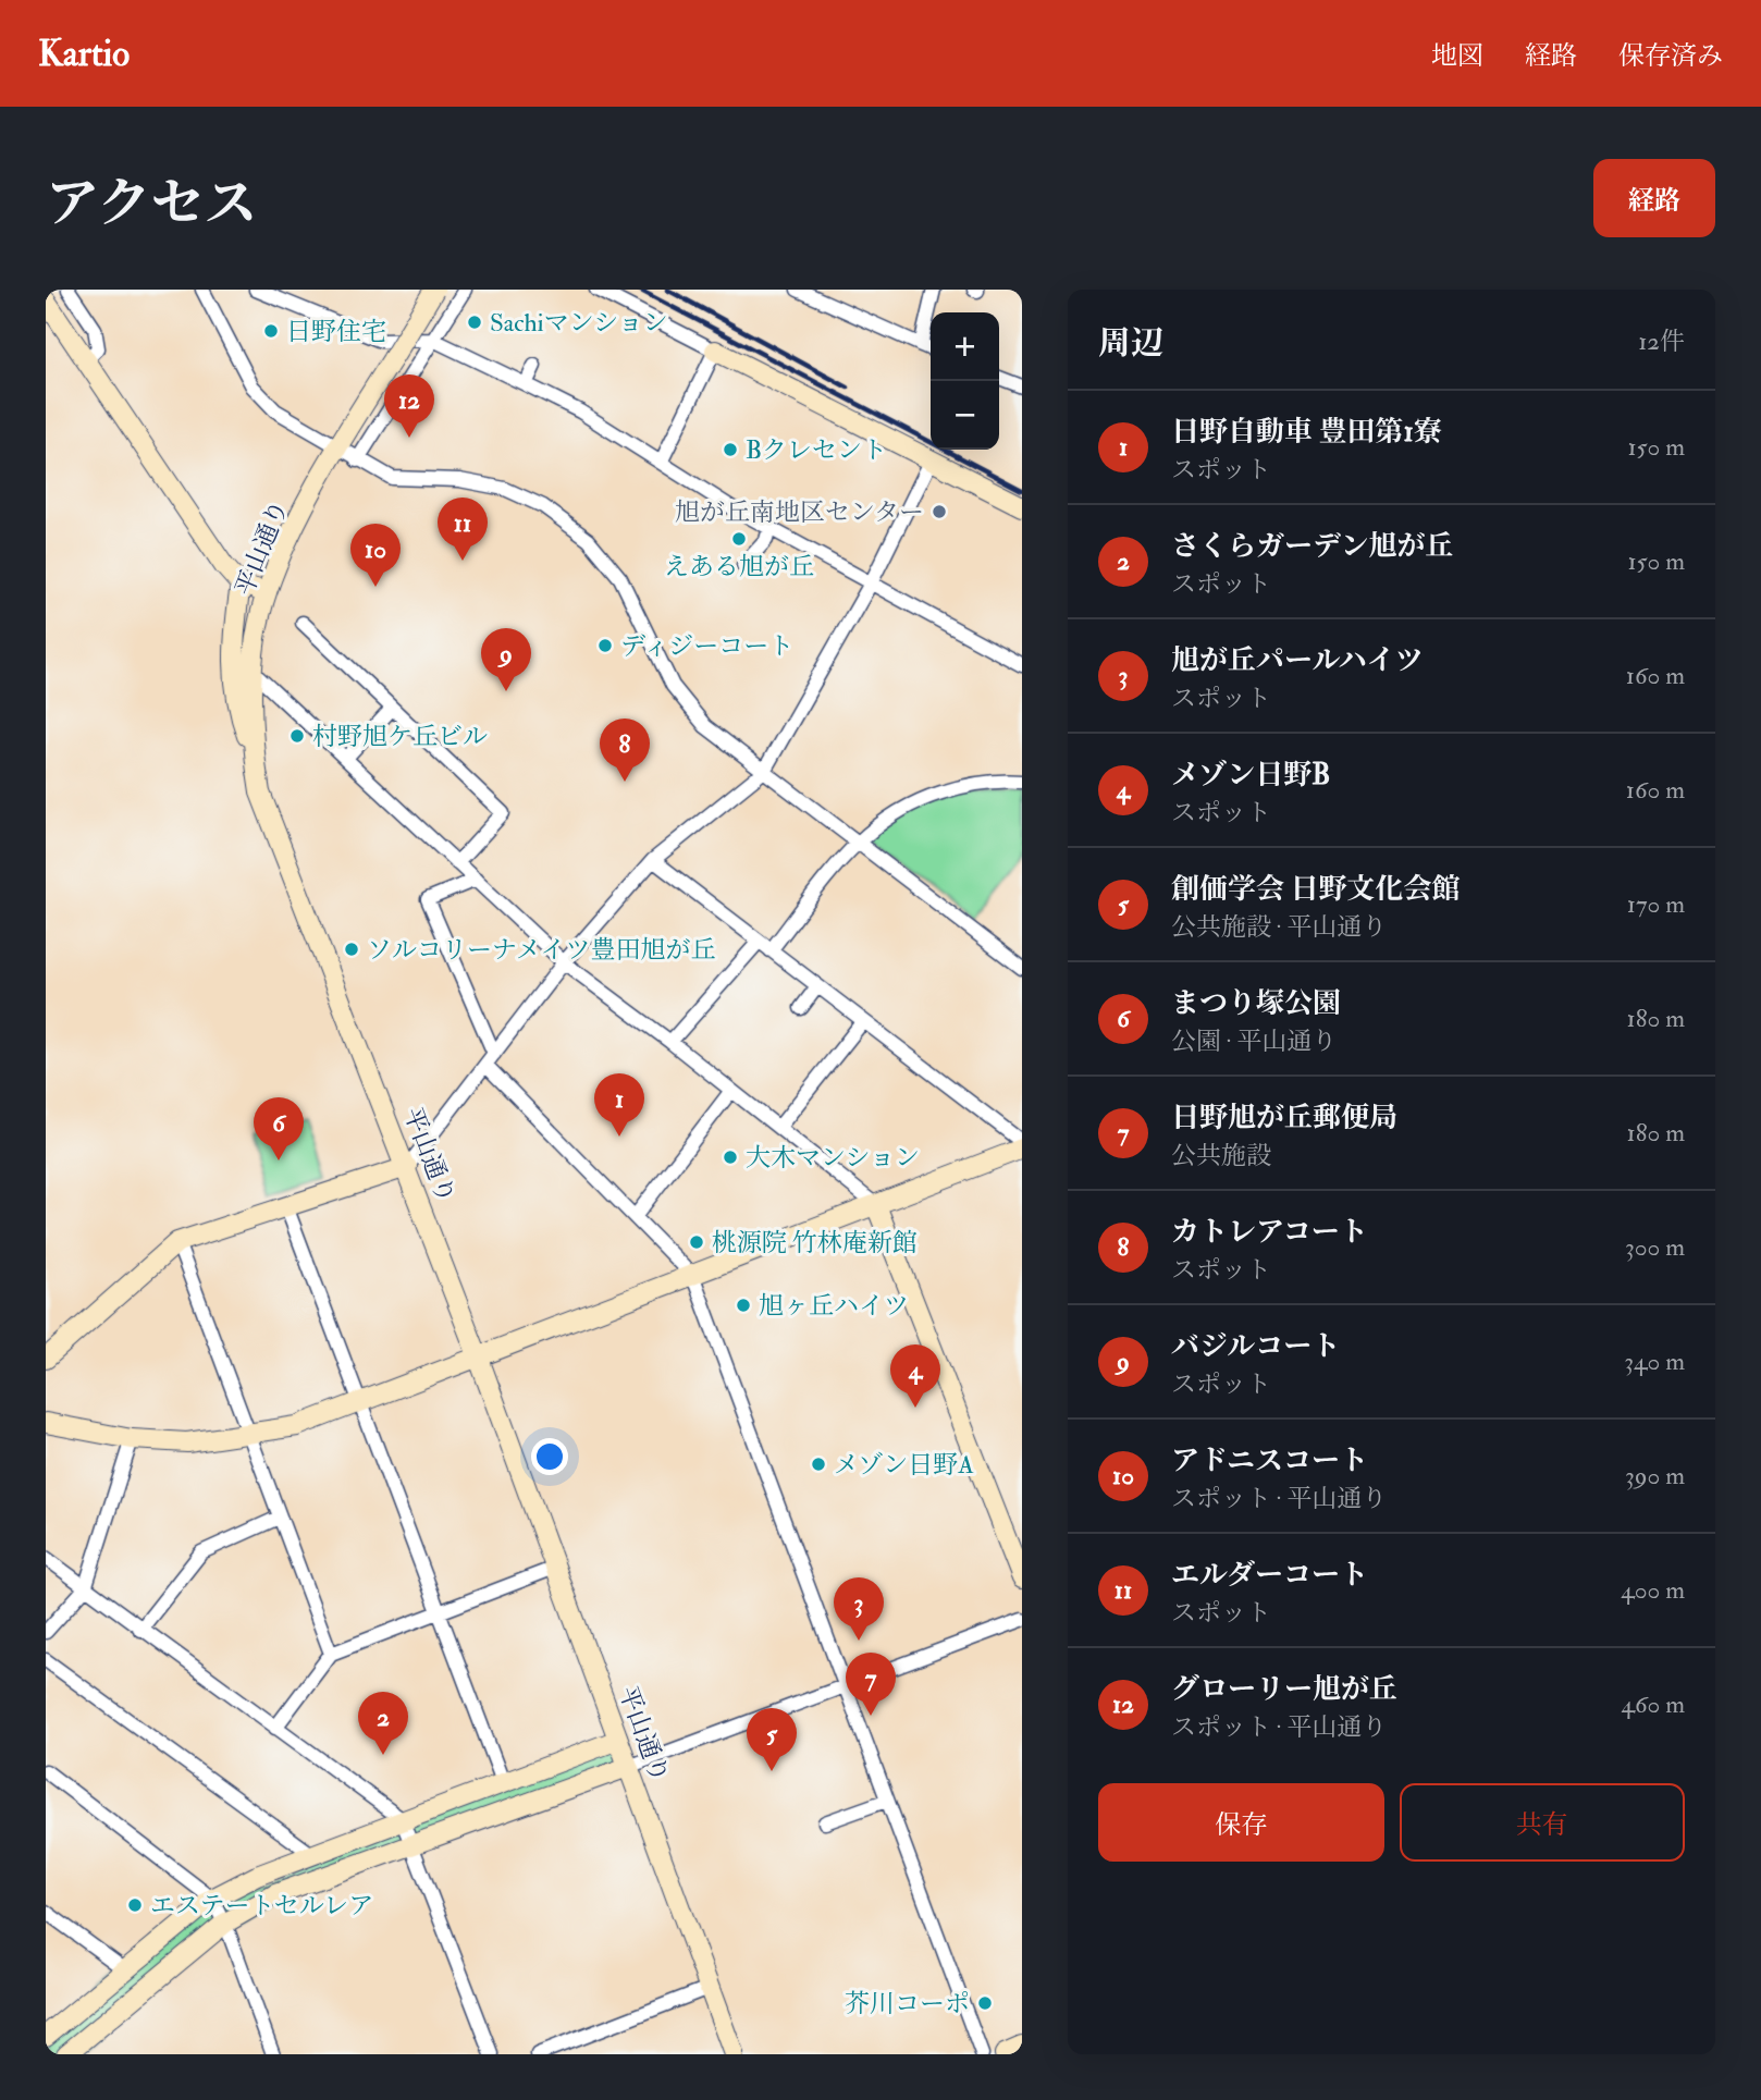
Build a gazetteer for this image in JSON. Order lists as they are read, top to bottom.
{
  "streets": {
    "street": ["平山通り"]
  },
  "places": [
    "Sachiマンション",
    "日野住宅",
    "Bクレセント",
    "旭が丘南地区センター",
    "えある旭が丘",
    "ディジーコート",
    "村野旭ケ丘ビル",
    "ソルコリーナメイツ豊田旭が丘",
    "大木マンション",
    "桃源院 竹林庵新館",
    "旭ヶ丘ハイツ",
    "メゾン日野A",
    "エステートセルレア",
    "芥川コーポ"
  ],
  "page": {
    "header": "Kartio",
    "nav": ["地図", "経路", "保存済み"],
    "buttons": [
      "経路",
      ["保存", "共有"]
    ],
    "title": "アクセス",
    "heading": ["周辺", "12件"],
    "map_buttons": ["+", "−"],
    "pins": [
      "12",
      "11",
      "10",
      "9",
      "8",
      "1",
      "6",
      "4",
      "3",
      "7",
      "2",
      "5"
    ],
    "list": [
      {
        "mark": "1",
        "name": "日野自動車 豊田第1寮",
        "note": "スポット",
        "value": "150 m"
      },
      {
        "mark": "2",
        "name": "さくらガーデン旭が丘",
        "note": "スポット",
        "value": "150 m"
      },
      {
        "mark": "3",
        "name": "旭が丘パールハイツ",
        "note": "スポット",
        "value": "160 m"
      },
      {
        "mark": "4",
        "name": "メゾン日野B",
        "note": "スポット",
        "value": "160 m"
      },
      {
        "mark": "5",
        "name": "創価学会 日野文化会館",
        "note": "公共施設 · 平山通り",
        "value": "170 m"
      },
      {
        "mark": "6",
        "name": "まつり塚公園",
        "note": "公園 · 平山通り",
        "value": "180 m"
      },
      {
        "mark": "7",
        "name": "日野旭が丘郵便局",
        "note": "公共施設",
        "value": "180 m"
      },
      {
        "mark": "8",
        "name": "カトレアコート",
        "note": "スポット",
        "value": "300 m"
      },
      {
        "mark": "9",
        "name": "バジルコート",
        "note": "スポット",
        "value": "340 m"
      },
      {
        "mark": "10",
        "name": "アドニスコート",
        "note": "スポット · 平山通り",
        "value": "390 m"
      },
      {
        "mark": "11",
        "name": "エルダーコート",
        "note": "スポット",
        "value": "400 m"
      },
      {
        "mark": "12",
        "name": "グローリー旭が丘",
        "note": "スポット · 平山通り",
        "value": "460 m"
      }
    ]
  }
}
